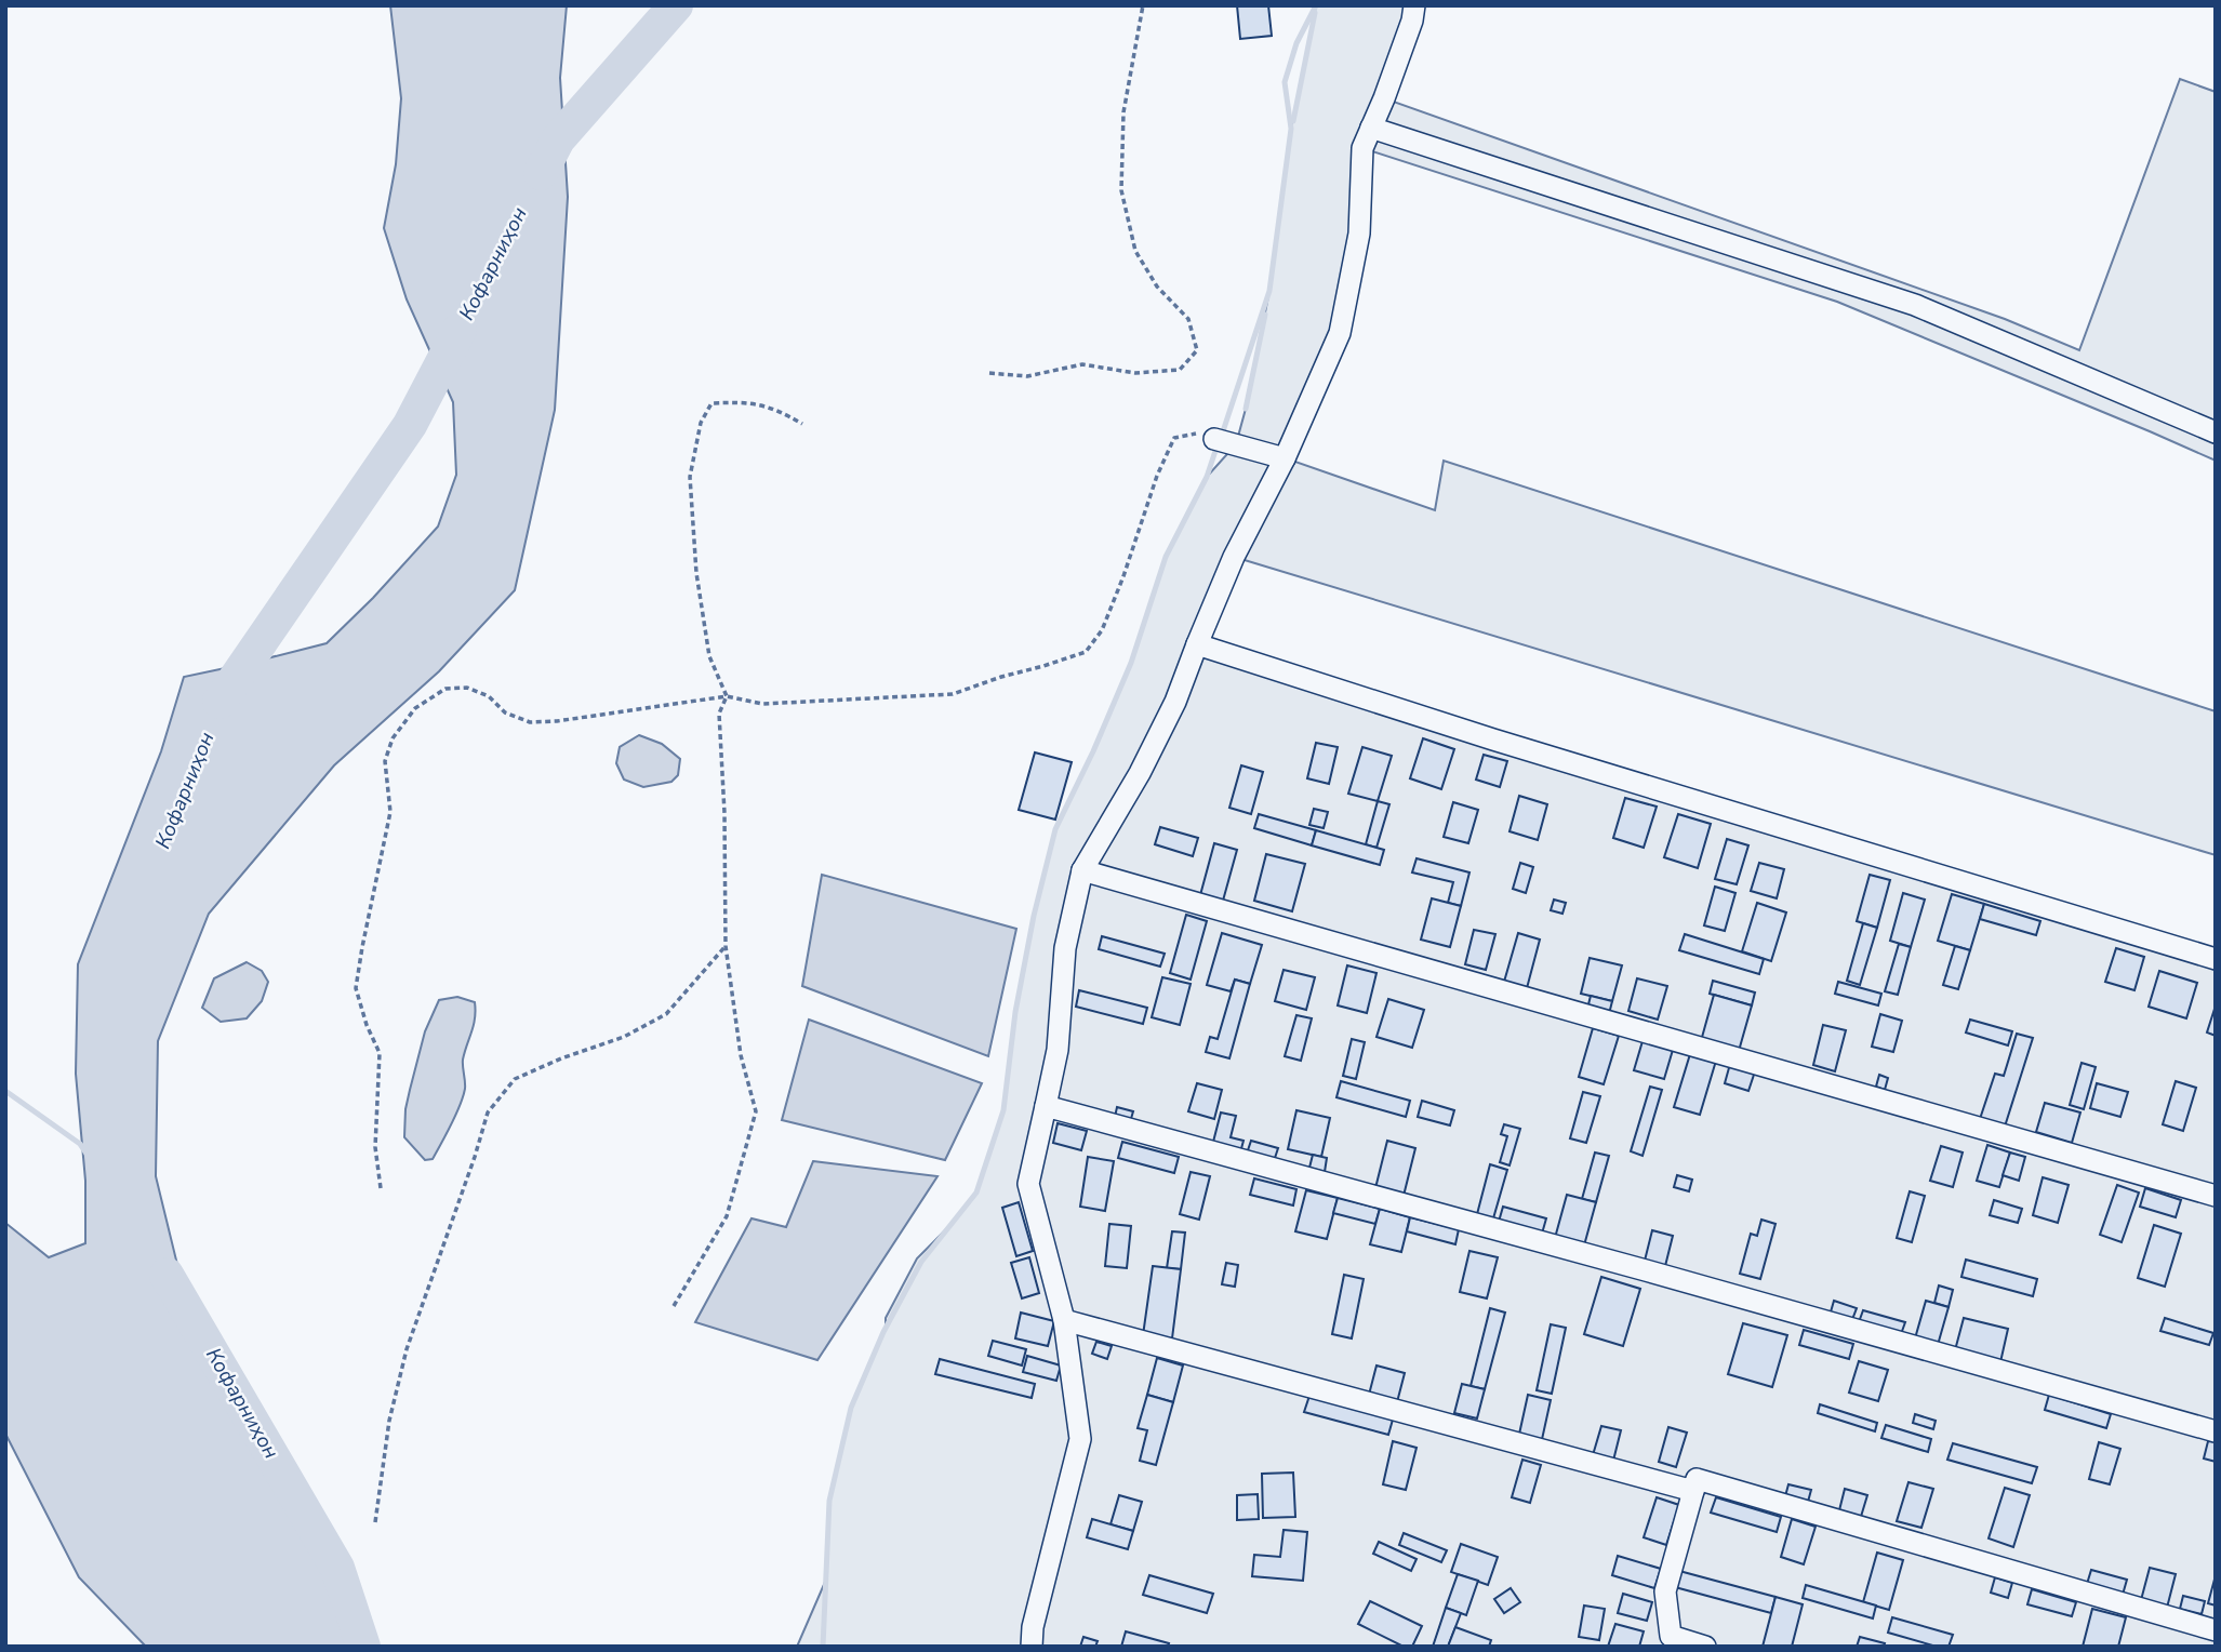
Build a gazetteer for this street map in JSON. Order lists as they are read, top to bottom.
{
  "water": ["Кофарниҳон"]
}
